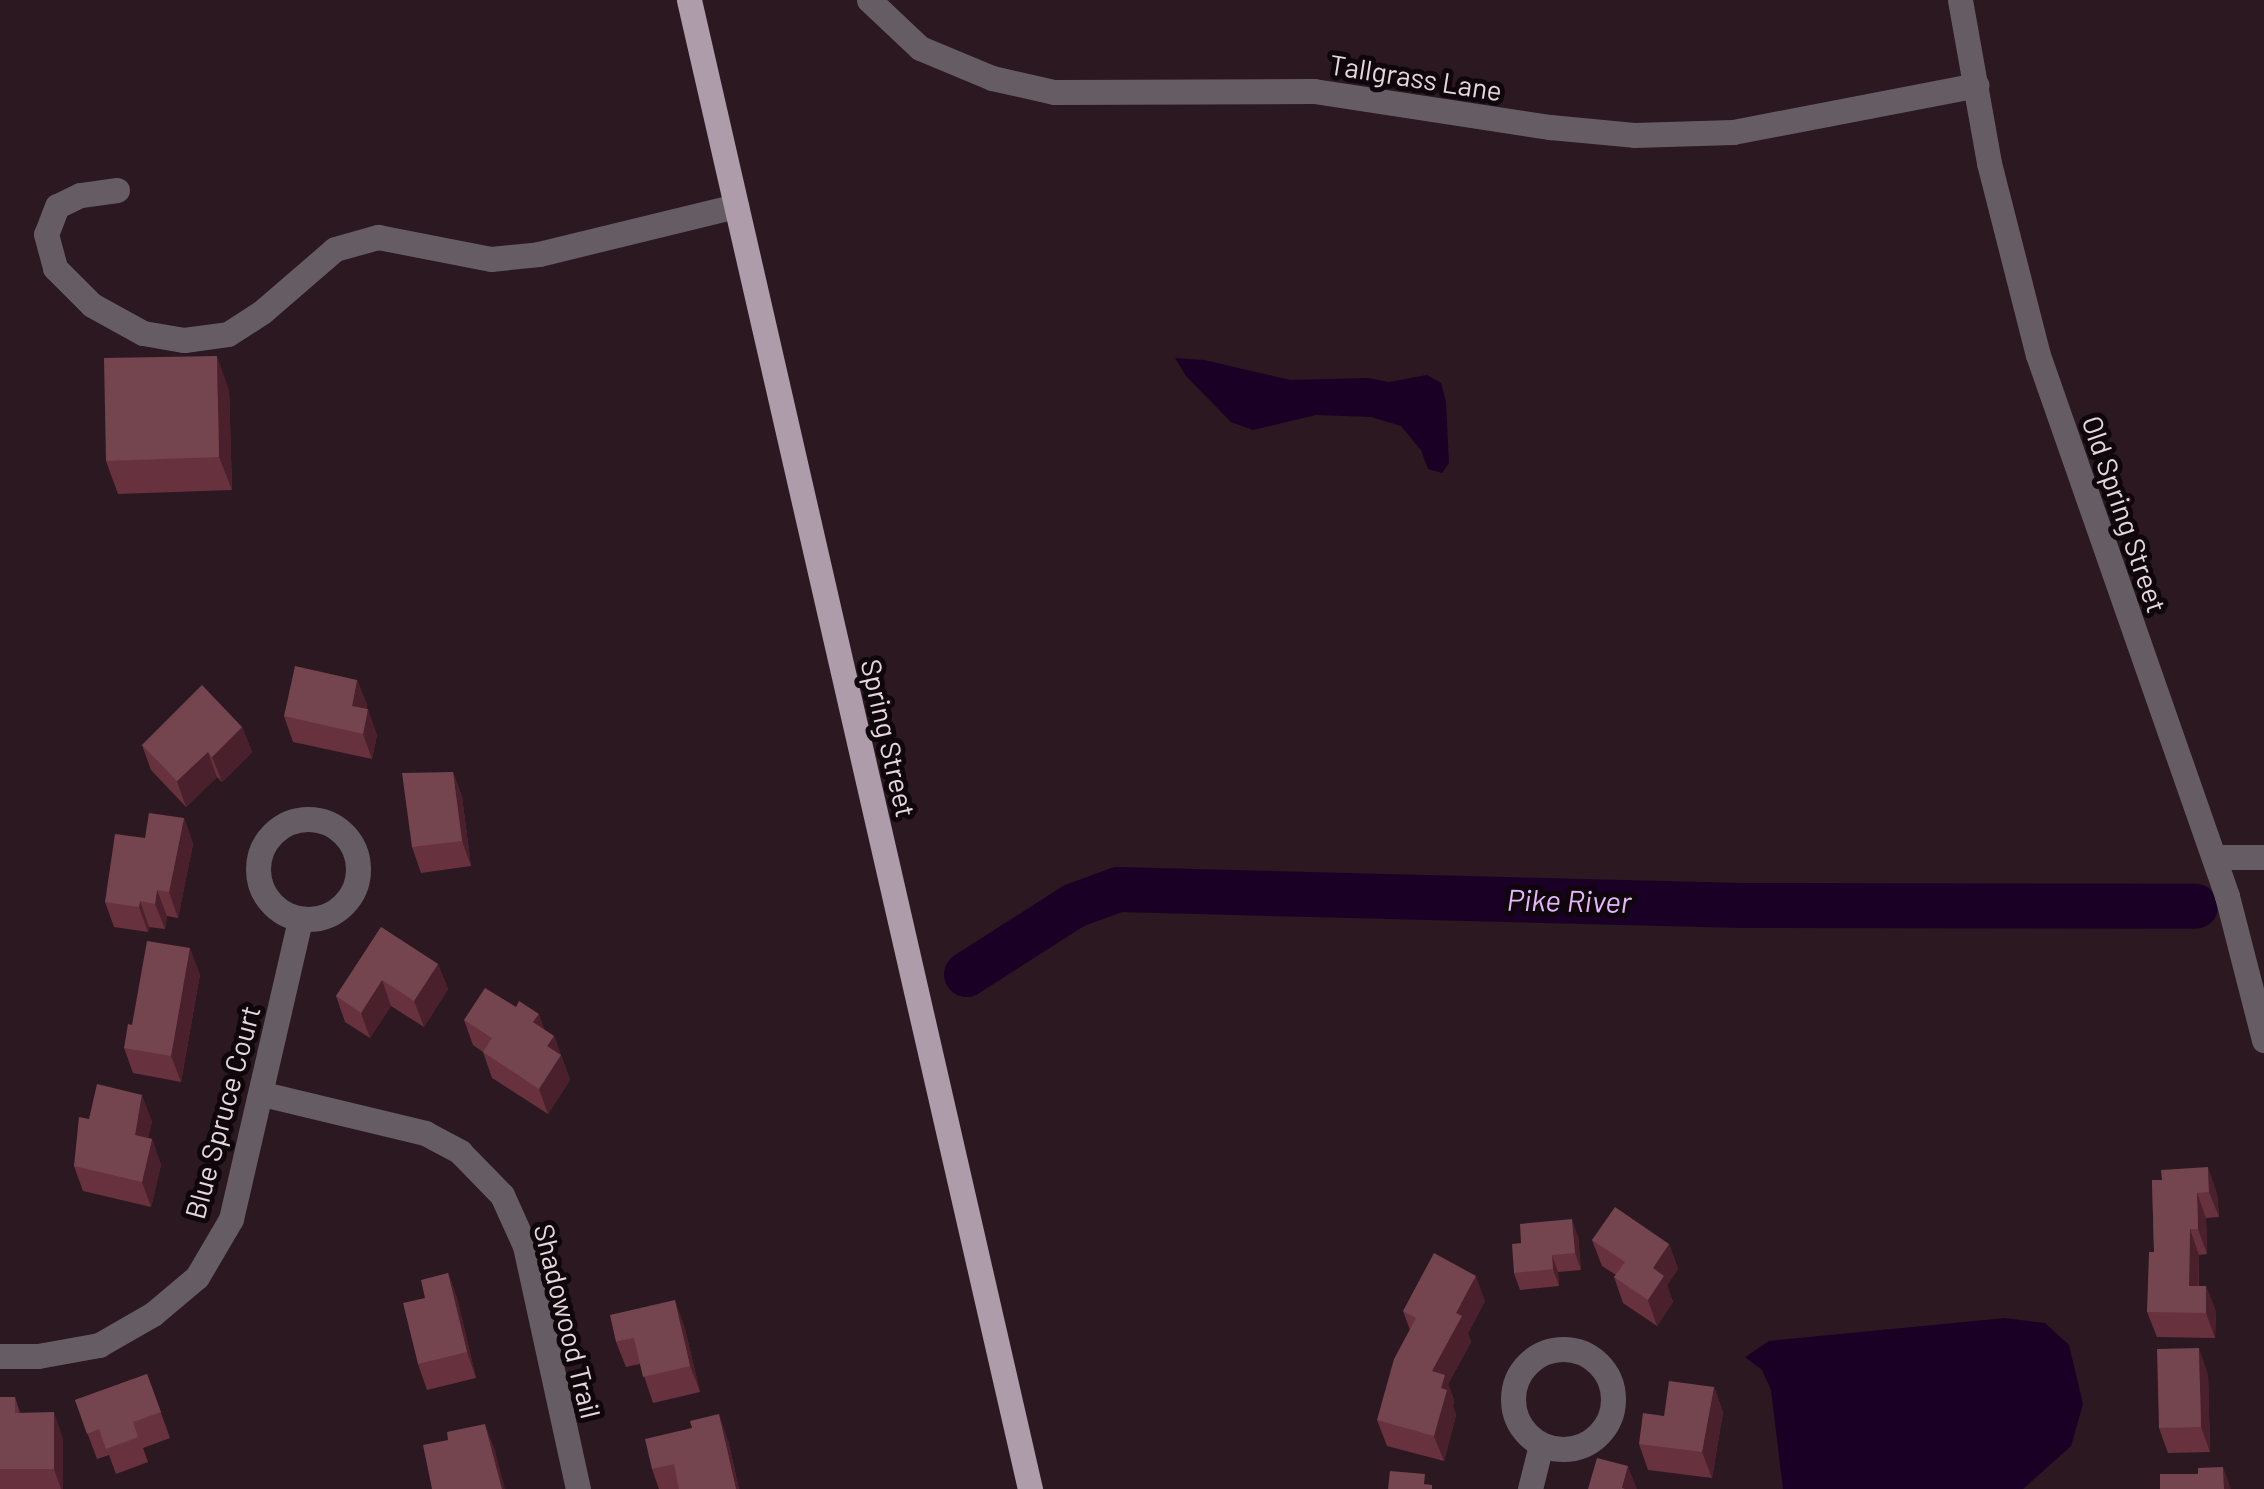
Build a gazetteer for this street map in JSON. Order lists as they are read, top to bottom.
{
  "streets": {
    "main road": ["Spring Street"],
    "street": [
      "Tallgrass Lane",
      "Old Spring Street",
      "Blue Spruce Court",
      "Shadowood Trail"
    ]
  },
  "crossings": [
    ["Tallgrass Lane", "Old Spring Street"],
    ["Blue Spruce Court", "Shadowood Trail"]
  ],
  "water": ["Pike River"]
}
